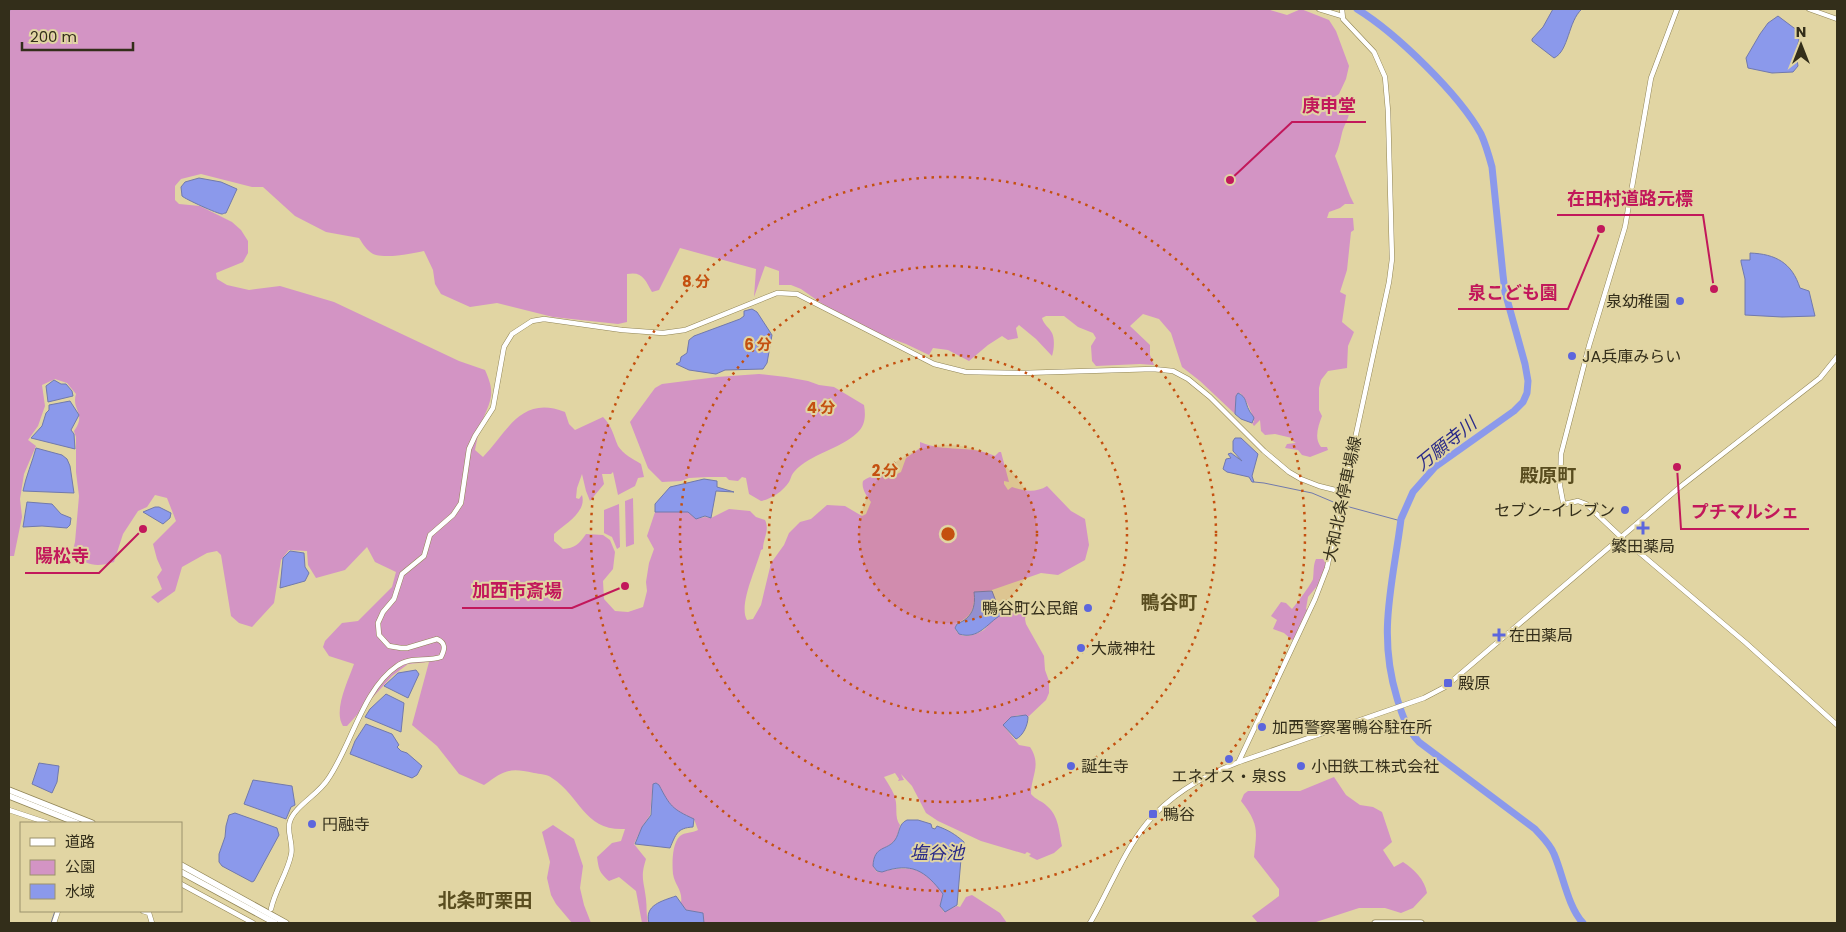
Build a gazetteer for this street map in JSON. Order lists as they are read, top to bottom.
{
  "streets": {
    "street": ["大和北条停車場線"]
  },
  "districts": ["殿原町", "鴨谷町", "北条町栗田"],
  "water": ["万願寺川", "塩谷池"],
  "places": {
    "other": [
      "庚申堂",
      "泉こども園",
      "在田村道路元標",
      "泉幼稚園",
      "JA兵庫みらい",
      "プチマルシェ",
      "セブン-イレブン",
      "陽松寺",
      "加西市斎場",
      "鴨谷町公民館",
      "大歳神社",
      "加西警察署鴨谷駐在所",
      "エネオス・泉SS",
      "誕生寺",
      "小田鉄工株式会社",
      "円融寺"
    ],
    "health": ["繁田薬局", "在田薬局"],
    "transit": ["殿原", "鴨谷"]
  },
  "legend": ["道路", "公園", "水域"],
  "scale_bar": "200 m",
  "north": "top",
  "rings": [
    "8 分",
    "6 分",
    "4 分",
    "2 分"
  ]
}
